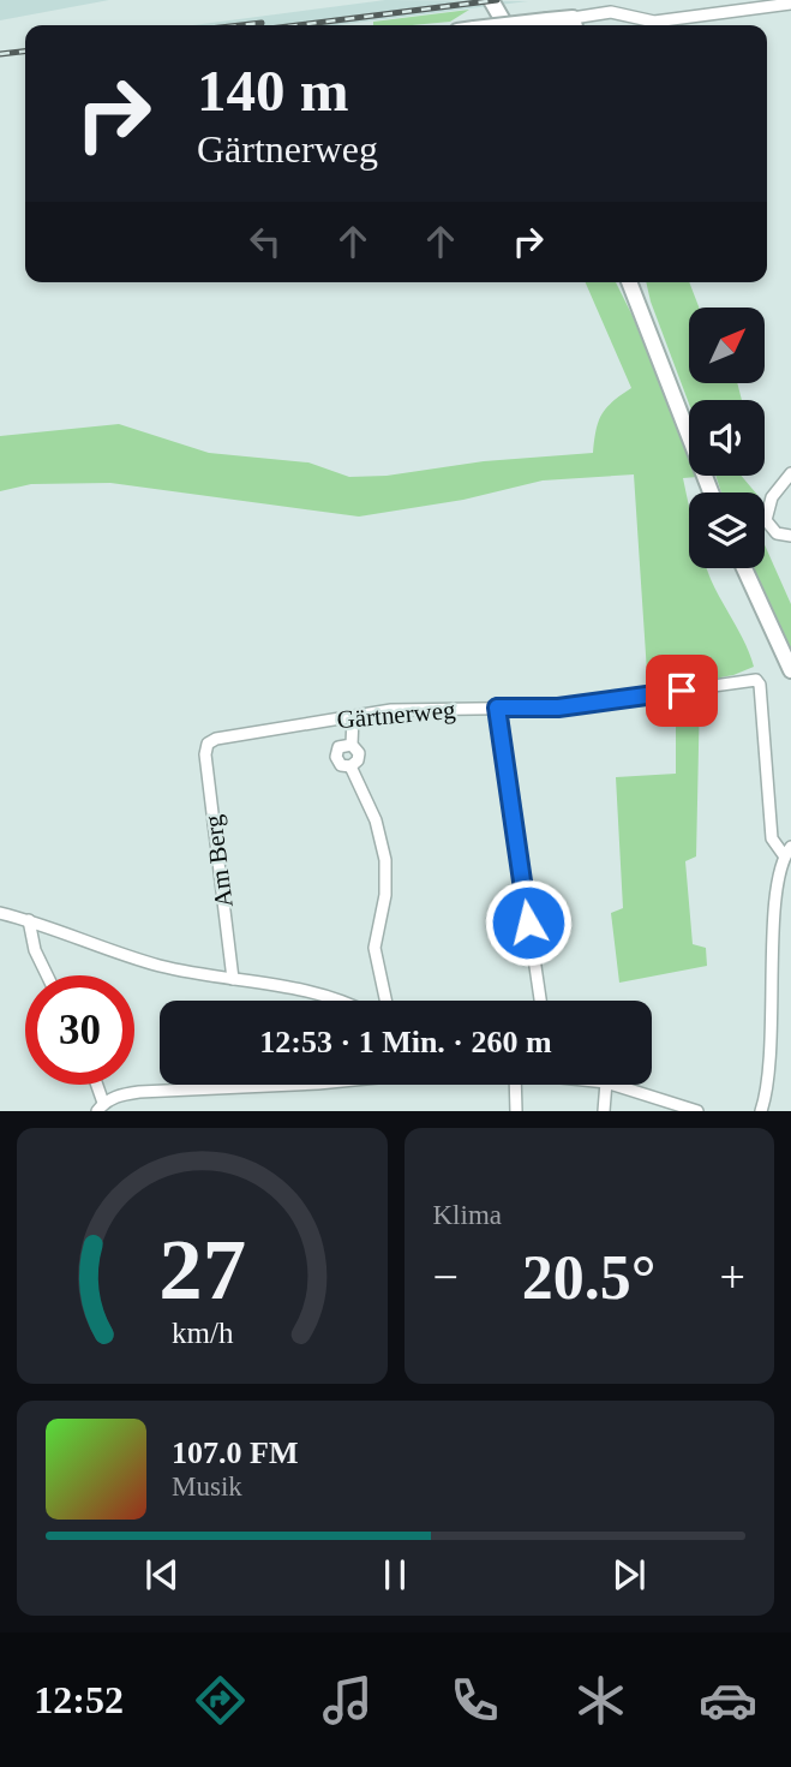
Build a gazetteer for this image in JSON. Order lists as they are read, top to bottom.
{
  "streets": {
    "street": ["Gärtnerweg", "Am Berg"]
  },
  "crossings": [
    ["Gärtnerweg", "Am Berg"]
  ],
  "north": "top right",
  "page": {
    "turn": ["140 m", "Gärtnerweg"],
    "limit": "30",
    "trip": "12:53 · 1 Min. · 260 m",
    "tile": "Klima",
    "heat": ["−", "20.5°", "+"],
    "song": ["107.0 FM", "Musik"],
    "tabs": "12:52",
    "gauge": ["27", "km/h"]
  }
}
